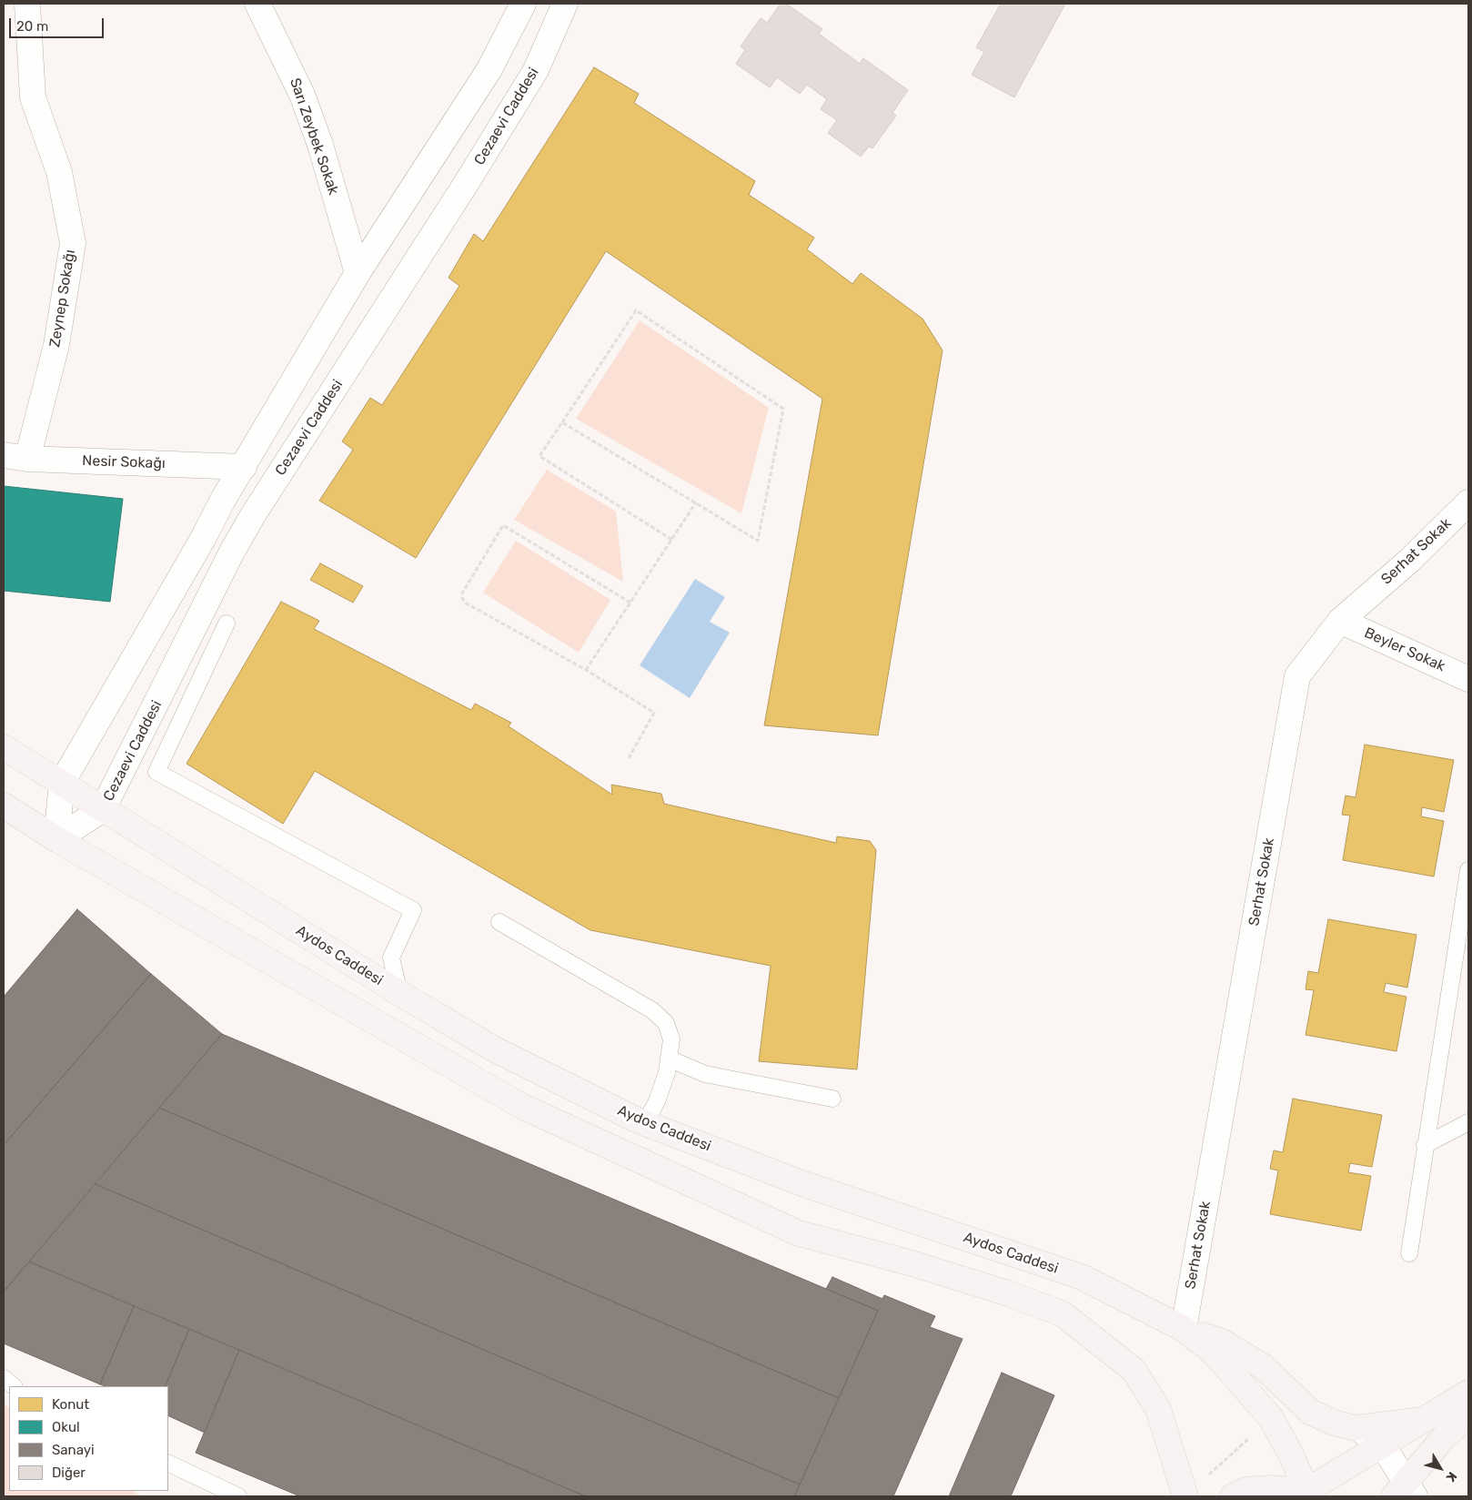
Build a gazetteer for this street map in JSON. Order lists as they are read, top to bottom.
{
  "streets": {
    "main road": ["Aydos Caddesi"],
    "street": [
      "Cezaevi Caddesi",
      "Sarı Zeybek Sokak",
      "Zeynep Sokağı",
      "Nesir Sokağı",
      "Serhat Sokak",
      "Beyler Sokak"
    ]
  },
  "crossings": [
    ["Cezaevi Caddesi", "Aydos Caddesi"],
    ["Zeynep Sokağı", "Nesir Sokağı"],
    ["Serhat Sokak", "Beyler Sokak"],
    ["Serhat Sokak", "Aydos Caddesi"]
  ],
  "legend": [
    "Konut",
    "Okul",
    "Sanayi",
    "Diğer"
  ],
  "scale_bar": "20 m",
  "north": "bottom right"
}
